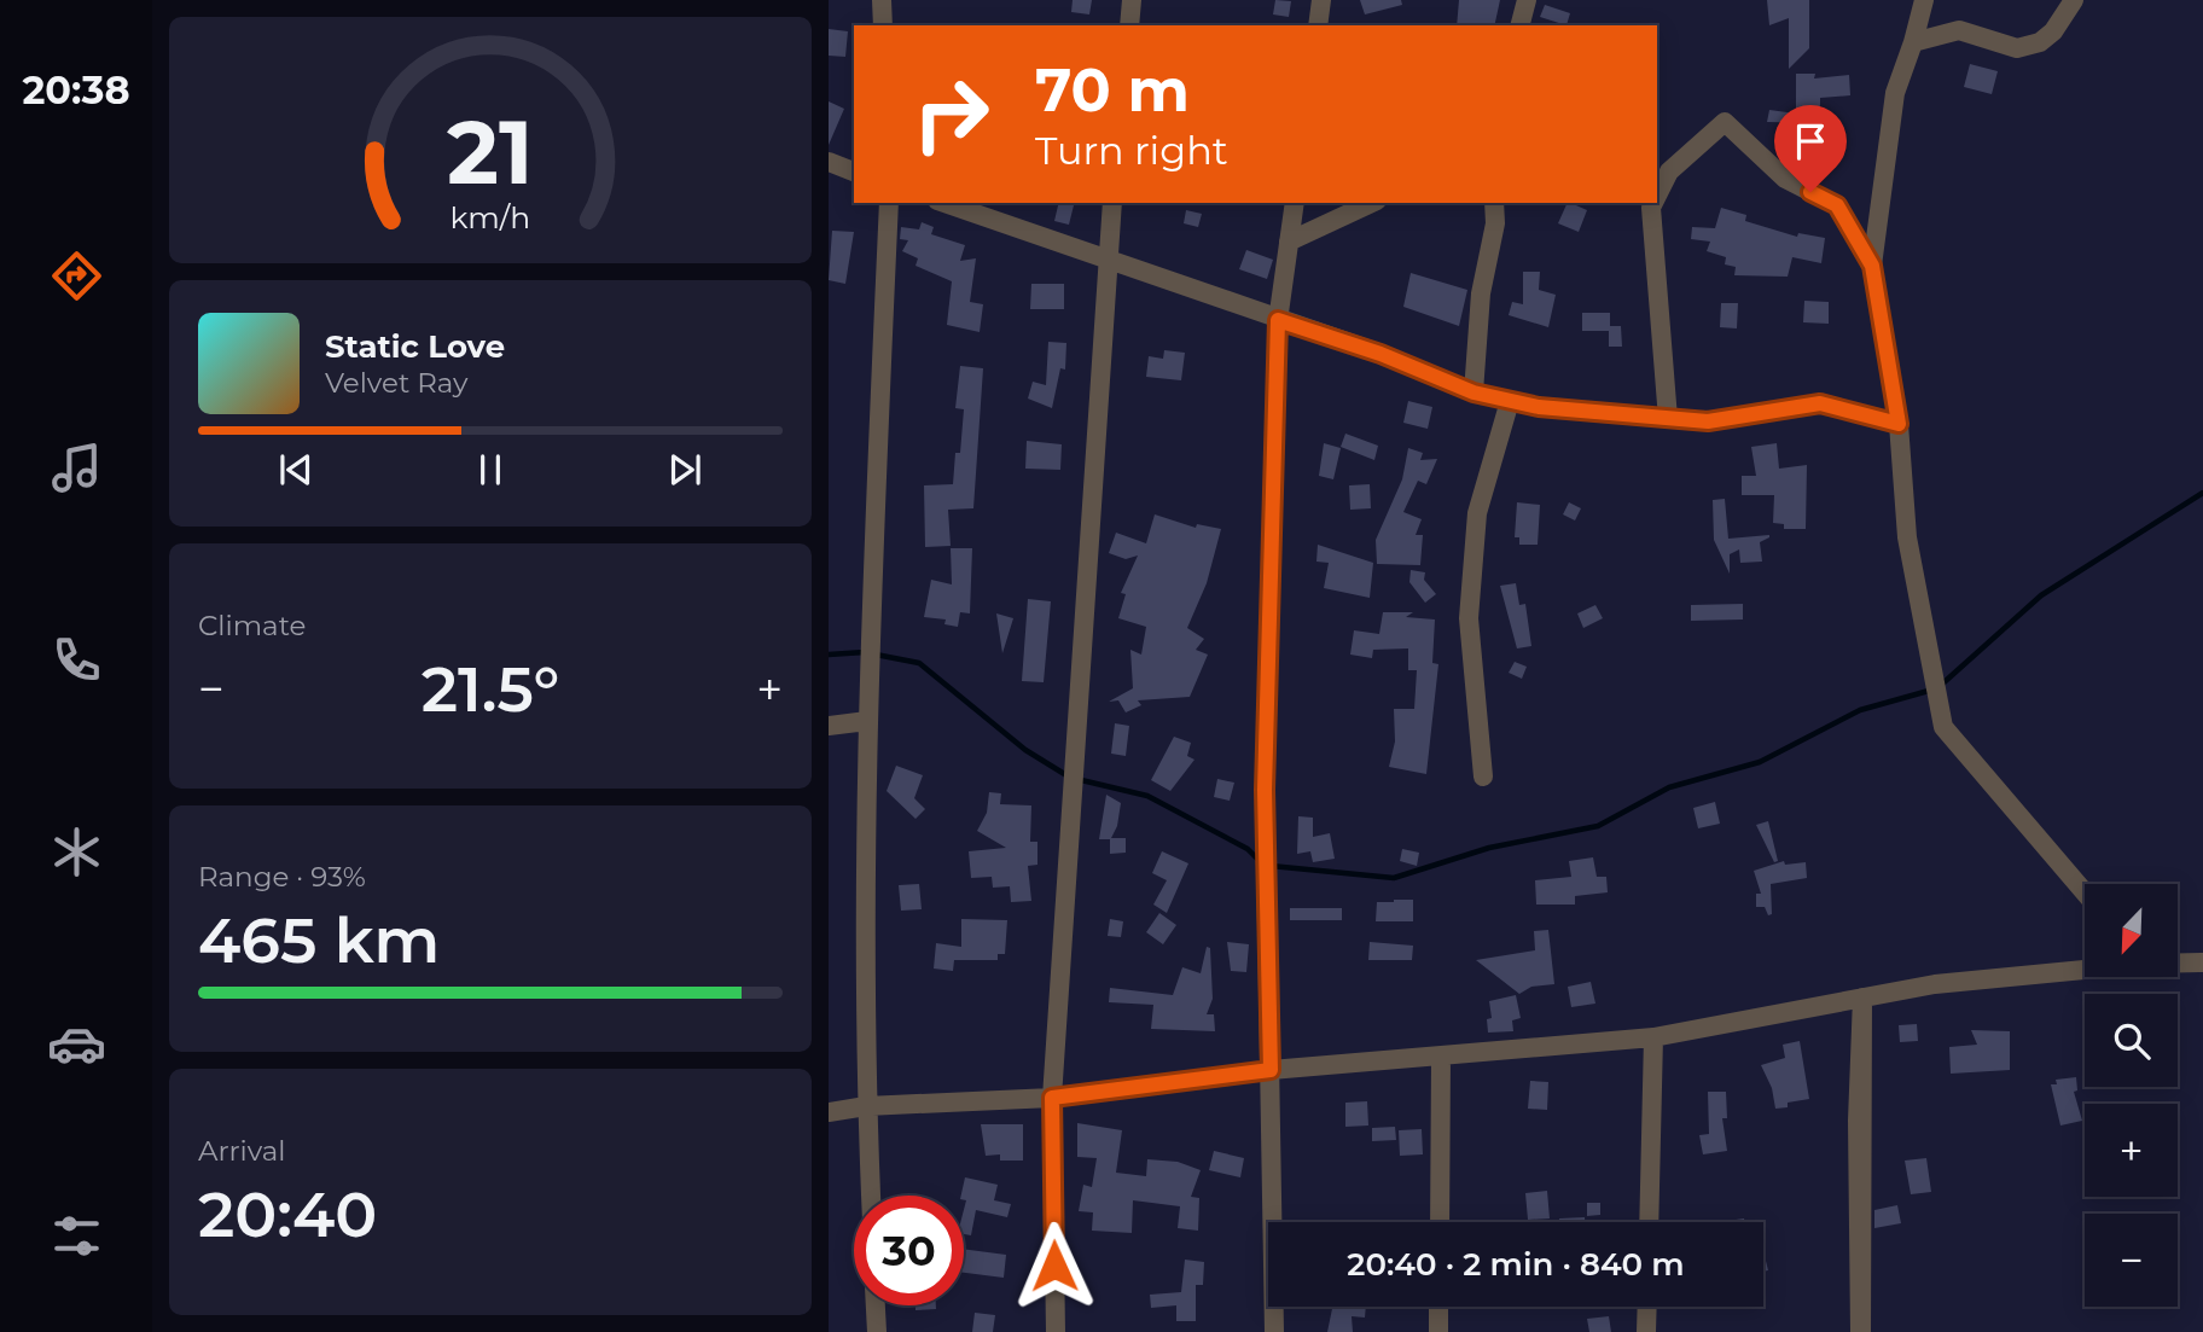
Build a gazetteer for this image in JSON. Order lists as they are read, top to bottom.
{
  "north": "bottom left",
  "page": {
    "tabs": "20:38",
    "turn": ["70 m", "Turn right"],
    "song": ["Static Love", "Velvet Ray"],
    "tile": [
      "Climate",
      ["Range · 93%", "465 km"],
      ["Arrival", "20:40"]
    ],
    "heat": ["−", "21.5°", "+"],
    "map_buttons": ["+", "−"],
    "limit": "30",
    "trip": "20:40 · 2 min · 840 m",
    "gauge": ["21", "km/h"]
  }
}
